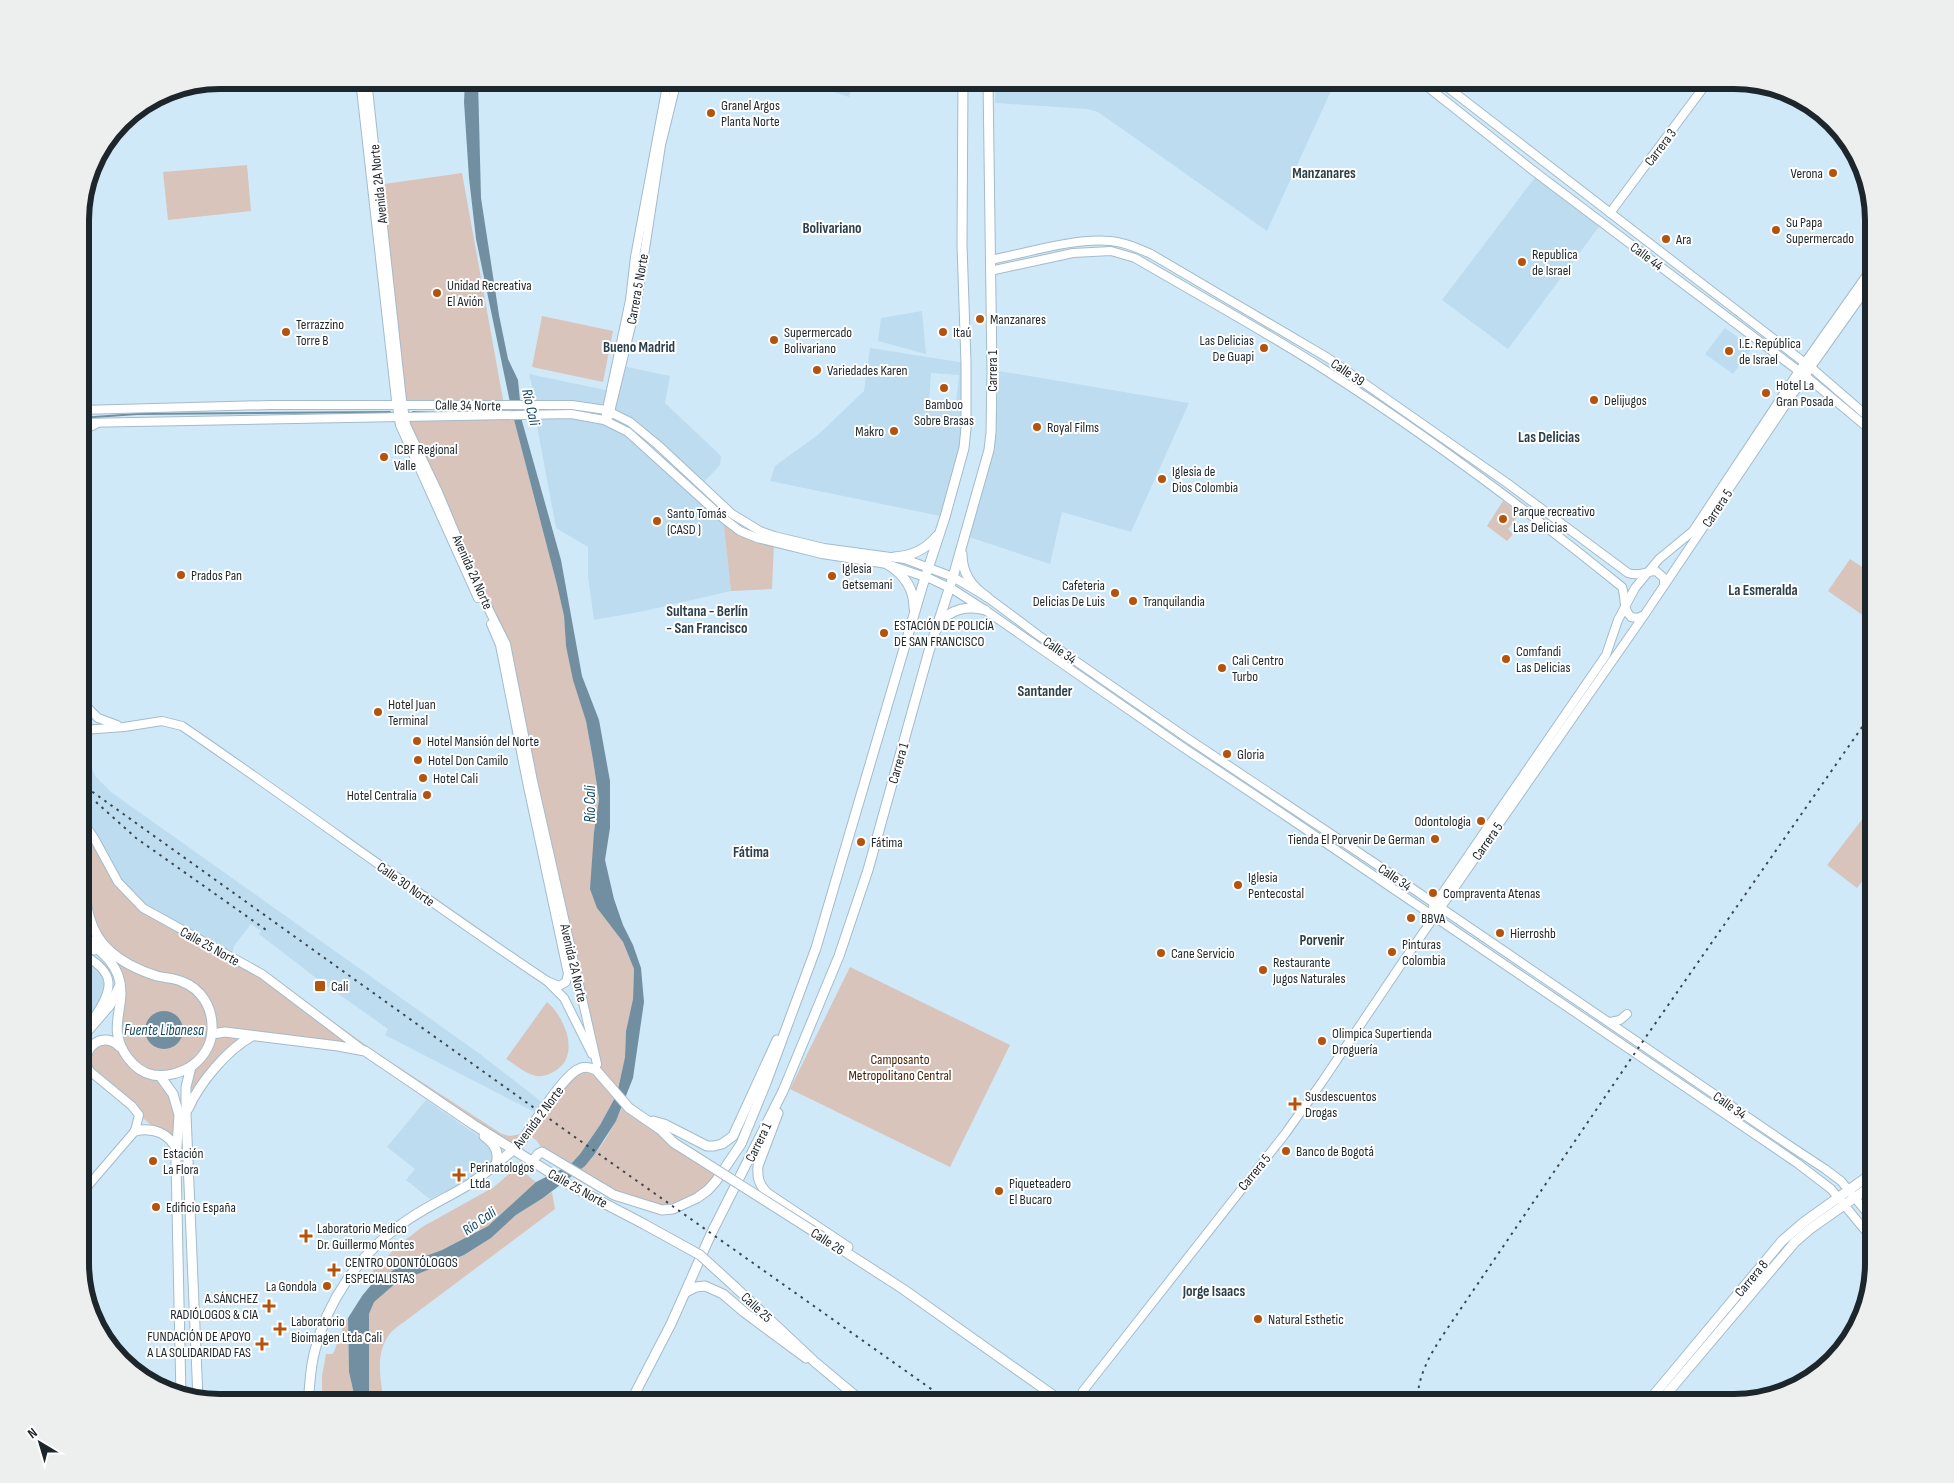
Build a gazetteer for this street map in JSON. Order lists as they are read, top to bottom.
{
  "streets": {
    "main road": [
      "Carrera 3",
      "Avenida 2A Norte",
      "Calle 44",
      "Carrera 5 Norte",
      "Carrera 1",
      "Calle 39",
      "Calle 34 Norte",
      "Carrera 5",
      "Calle 34",
      "Calle 30 Norte",
      "Calle 25 Norte",
      "Avenida 2 Norte",
      "Calle 26",
      "Carrera 8",
      "Calle 25"
    ]
  },
  "crossings": [
    ["Carrera 3", "Calle 44"],
    ["Avenida 2A Norte", "Calle 34 Norte"],
    ["Avenida 2A Norte", "Calle 30 Norte"],
    ["Avenida 2A Norte", "Avenida 2 Norte"],
    ["Avenida 2A Norte", "Calle 26"],
    ["Calle 44", "Carrera 5"],
    ["Carrera 5 Norte", "Calle 34 Norte"],
    ["Carrera 1", "Calle 39"],
    ["Carrera 1", "Calle 34 Norte"],
    ["Carrera 1", "Calle 34"],
    ["Carrera 1", "Calle 25 Norte"],
    ["Calle 39", "Carrera 5"],
    ["Calle 34 Norte", "Calle 34"],
    ["Carrera 5", "Calle 34"],
    ["Calle 34", "Carrera 8"],
    ["Calle 30 Norte", "Avenida 2 Norte"],
    ["Calle 30 Norte", "Calle 26"],
    ["Calle 25 Norte", "Avenida 2 Norte"],
    ["Calle 25 Norte", "Calle 25"],
    ["Avenida 2 Norte", "Calle 26"]
  ],
  "districts": [
    "Manzanares",
    "Bolivariano",
    "Bueno Madrid",
    "Las Delicias",
    "La Esmeralda",
    "Sultana - Berlín - San Francisco",
    "Santander",
    "Fátima",
    "Porvenir",
    "Jorge Isaacs"
  ],
  "water": ["Río Cali", "Fuente Libanesa"],
  "parks": ["Camposanto Metropolitano Central"],
  "places": {
    "other": [
      "Granel Argos Planta Norte",
      "Verona",
      "Su Papa Supermercado",
      "Ara",
      "Republica de Israel",
      "Unidad Recreativa El Avión",
      "Manzanares",
      "Terrazzino Torre B",
      "Itaú",
      "Supermercado Bolivariano",
      "Las Delicias De Guapi",
      "I.E. República de Israel",
      "Variedades Karen",
      "Bamboo Sobre Brasas",
      "Hotel La Gran Posada",
      "Delijugos",
      "Royal Films",
      "Makro",
      "ICBF Regional Valle",
      "Iglesia de Dios Colombia",
      "Parque recreativo Las Delicias",
      "Santo Tomás (CASD )",
      "Prados Pan",
      "Iglesia Getsemani",
      "Cafeteria Delicias De Luis",
      "Tranquilandia",
      "ESTACIÓN DE POLICÍA DE SAN FRANCISCO",
      "Comfandi Las Delicias",
      "Cali Centro Turbo",
      "Hotel Juan Terminal",
      "Hotel Mansión del Norte",
      "Gloria",
      "Hotel Don Camilo",
      "Hotel Cali",
      "Hotel Centralia",
      "Odontologia",
      "Tienda El Porvenir De German",
      "Fátima",
      "Iglesia Pentecostal",
      "Compraventa Atenas",
      "BBVA",
      "Hierroshb",
      "Pinturas Colombia",
      "Cane Servicio",
      "Restaurante Jugos Naturales",
      "Olimpica Supertienda Droguería",
      "Banco de Bogotá",
      "Estación La Flora",
      "Piqueteadero El Bucaro",
      "Edificio España",
      "La Gondola",
      "Natural Esthetic"
    ],
    "transit": ["Cali"],
    "health": [
      "Susdescuentos Drogas",
      "Perinatologos Ltda",
      "Laboratorio Medico Dr. Guillermo Montes",
      "CENTRO ODONTÓLOGOS ESPECIALISTAS",
      "A.SÁNCHEZ RADIÓLOGOS & CIA",
      "Laboratorio Bioimagen Ltda Cali",
      "FUNDACIÓN DE APOYO A LA SOLIDARIDAD FAS"
    ]
  },
  "north": "top left"
}
